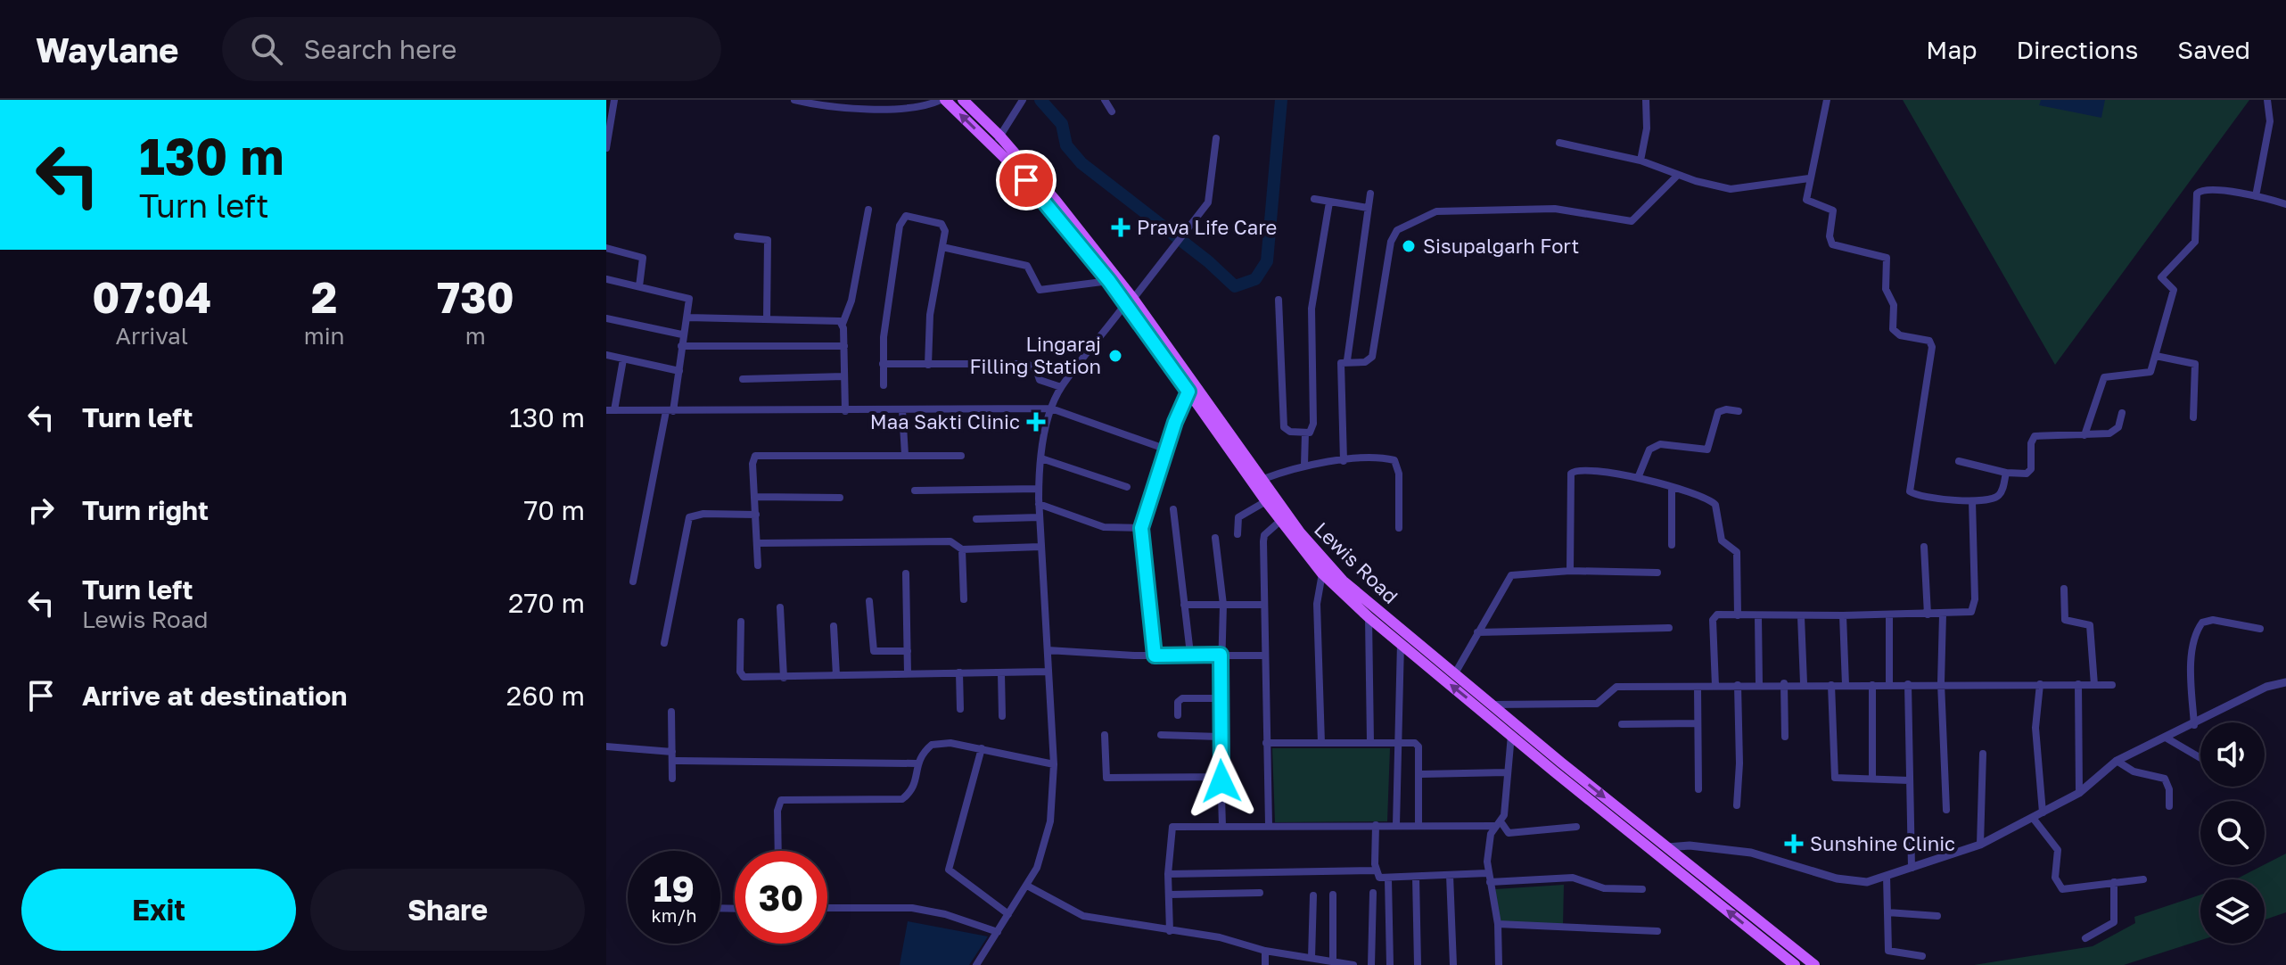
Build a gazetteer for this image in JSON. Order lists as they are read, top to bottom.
{
  "streets": {
    "main road": ["Lewis Road"]
  },
  "places": {
    "health": ["Prava Life Care", "Maa Sakti Clinic", "Sunshine Clinic"],
    "other": ["Sisupalgarh Fort", "Lingaraj Filling Station"]
  },
  "page": {
    "header": "Waylane",
    "search": "Search here",
    "nav": ["Map", "Directions", "Saved"],
    "turn": ["130 m", "Turn left"],
    "eta": [
      "07:04",
      "Arrival",
      "2",
      "min",
      "730",
      "m"
    ],
    "list": [
      {
        "name": "Turn left",
        "value": "130 m"
      },
      {
        "name": "Turn right",
        "value": "70 m"
      },
      {
        "name": "Turn left",
        "note": "Lewis Road",
        "value": "270 m"
      },
      {
        "name": "Arrive at destination",
        "value": "260 m"
      }
    ],
    "speed": "19 km/h",
    "limit": "30",
    "buttons": ["Exit", "Share"]
  }
}
